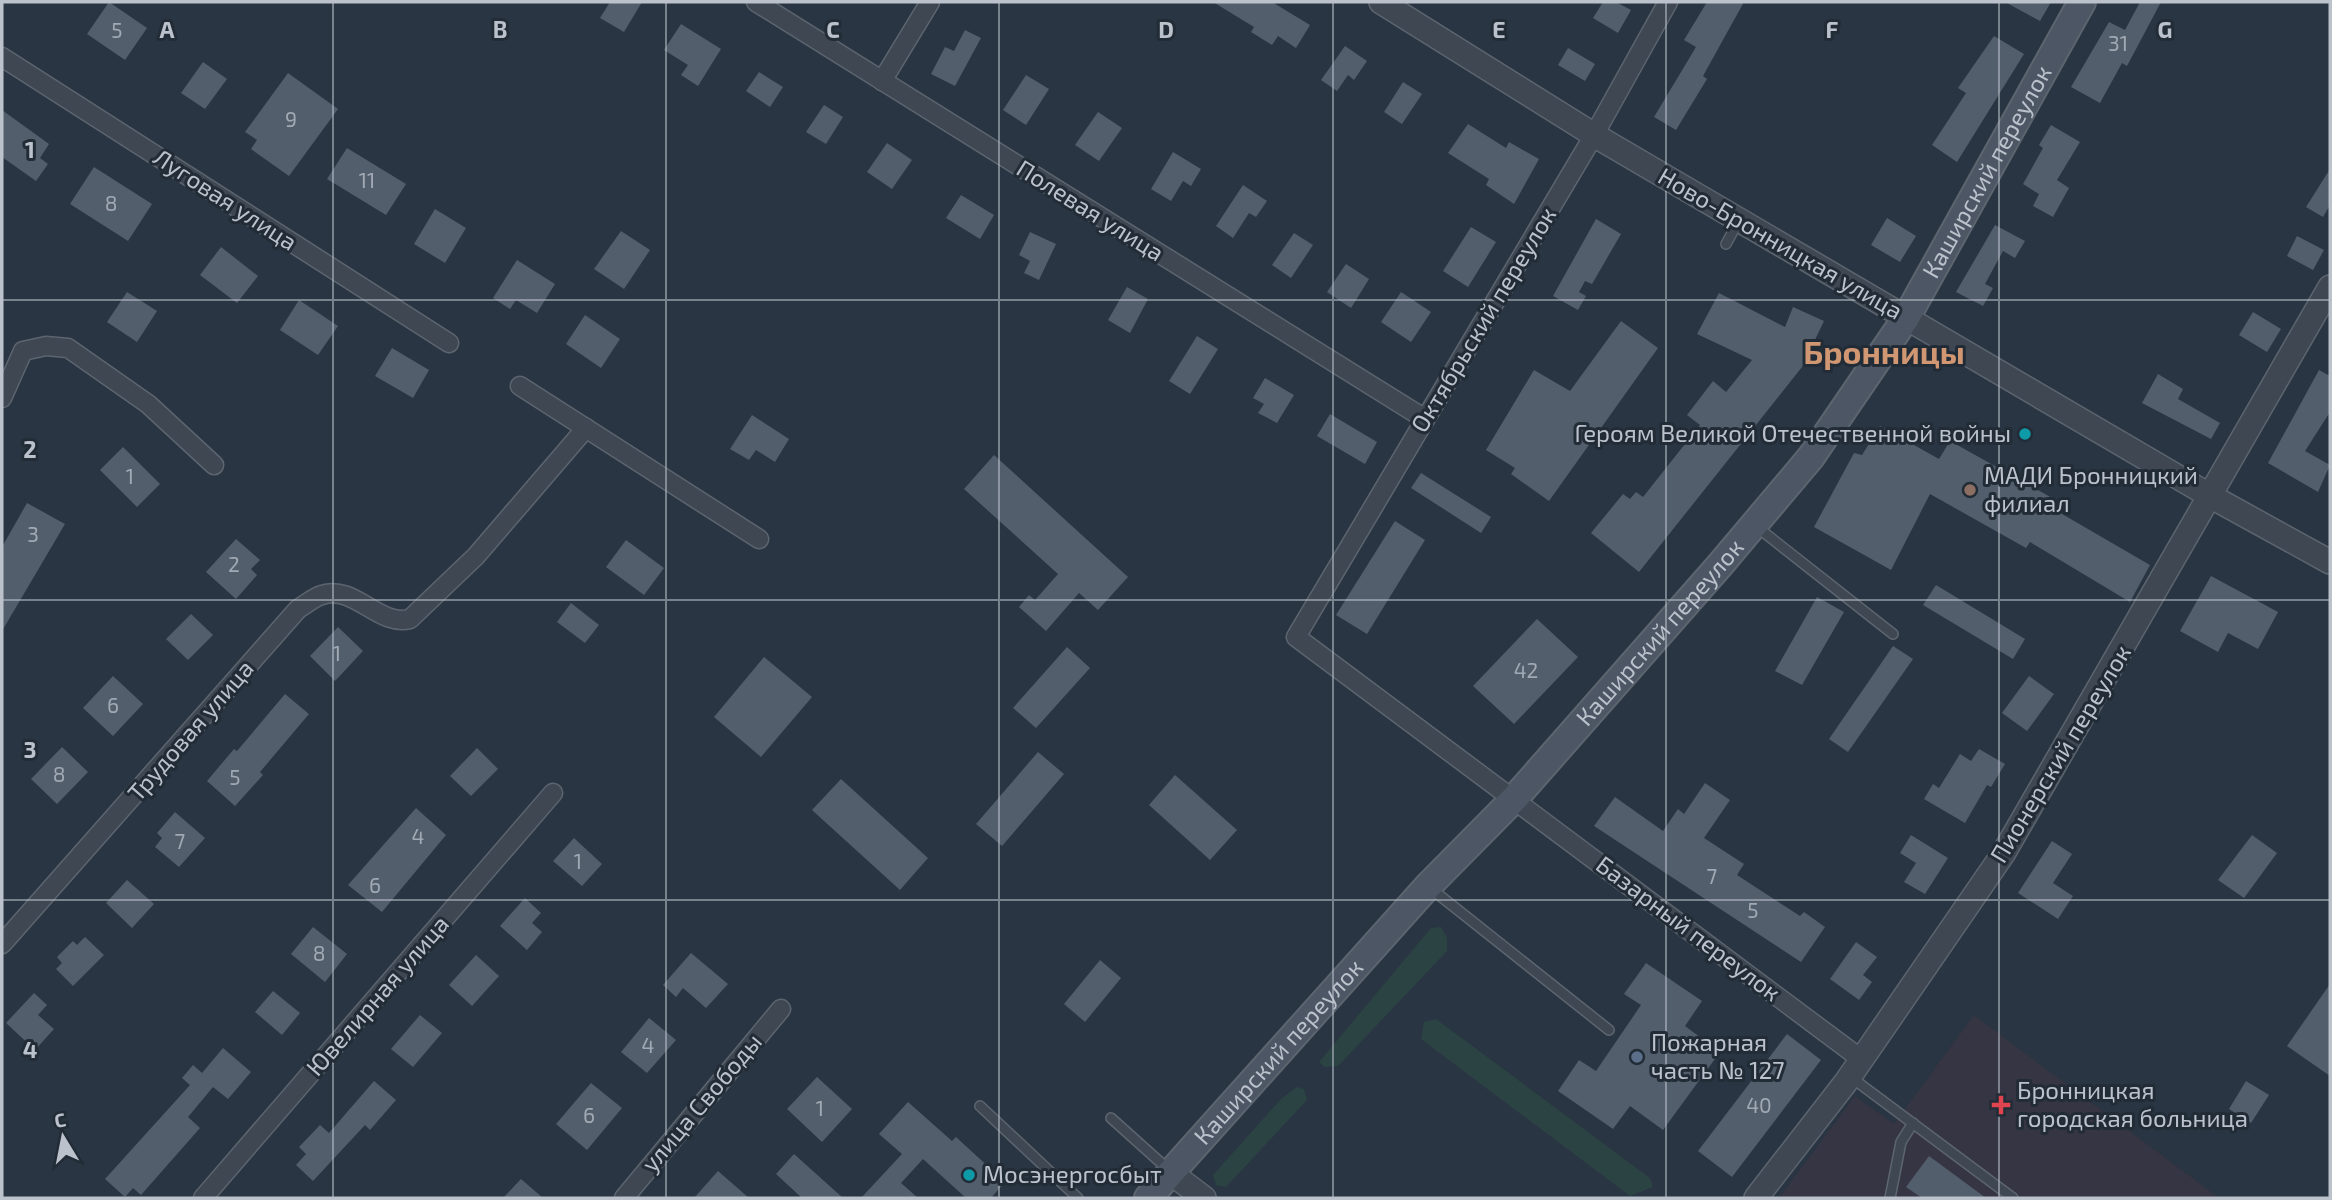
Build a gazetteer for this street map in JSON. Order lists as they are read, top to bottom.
{
  "streets": {
    "main road": ["Каширский переулок"],
    "street": [
      "Луговая улица",
      "Полевая улица",
      "Ново-Бронницкая улица",
      "Октябрьский переулок",
      "Трудовая улица",
      "Пионерский переулок",
      "Базарный переулок",
      "Ювелирная улица",
      "улица Свободы"
    ]
  },
  "crossings": [
    ["Каширский переулок", "Ново-Бронницкая улица"],
    ["Каширский переулок", "Базарный переулок"],
    ["Полевая улица", "Октябрьский переулок"],
    ["Ново-Бронницкая улица", "Октябрьский переулок"],
    ["Ново-Бронницкая улица", "Пионерский переулок"],
    ["Октябрьский переулок", "Базарный переулок"],
    ["Пионерский переулок", "Базарный переулок"]
  ],
  "districts": ["Бронницы"],
  "places": {
    "other": [
      "Героям Великой Отечественной войны",
      "МАДИ Бронницкий филиал",
      "Пожарная часть № 127",
      "Мосэнергосбыт"
    ],
    "health": ["Бронницкая городская больница"]
  },
  "house_numbers": [
    "5",
    "31",
    "9",
    "11",
    "8",
    "1",
    "3",
    "2",
    "1",
    "42",
    "6",
    "8",
    "5",
    "4",
    "7",
    "1",
    "7",
    "6",
    "5",
    "8",
    "4",
    "40",
    "1",
    "6"
  ],
  "north": "top",
  "grid": {
    "columns": [
      "A",
      "B",
      "C",
      "D",
      "E",
      "F",
      "G"
    ],
    "rows": [
      "1",
      "2",
      "3",
      "4"
    ]
  }
}
